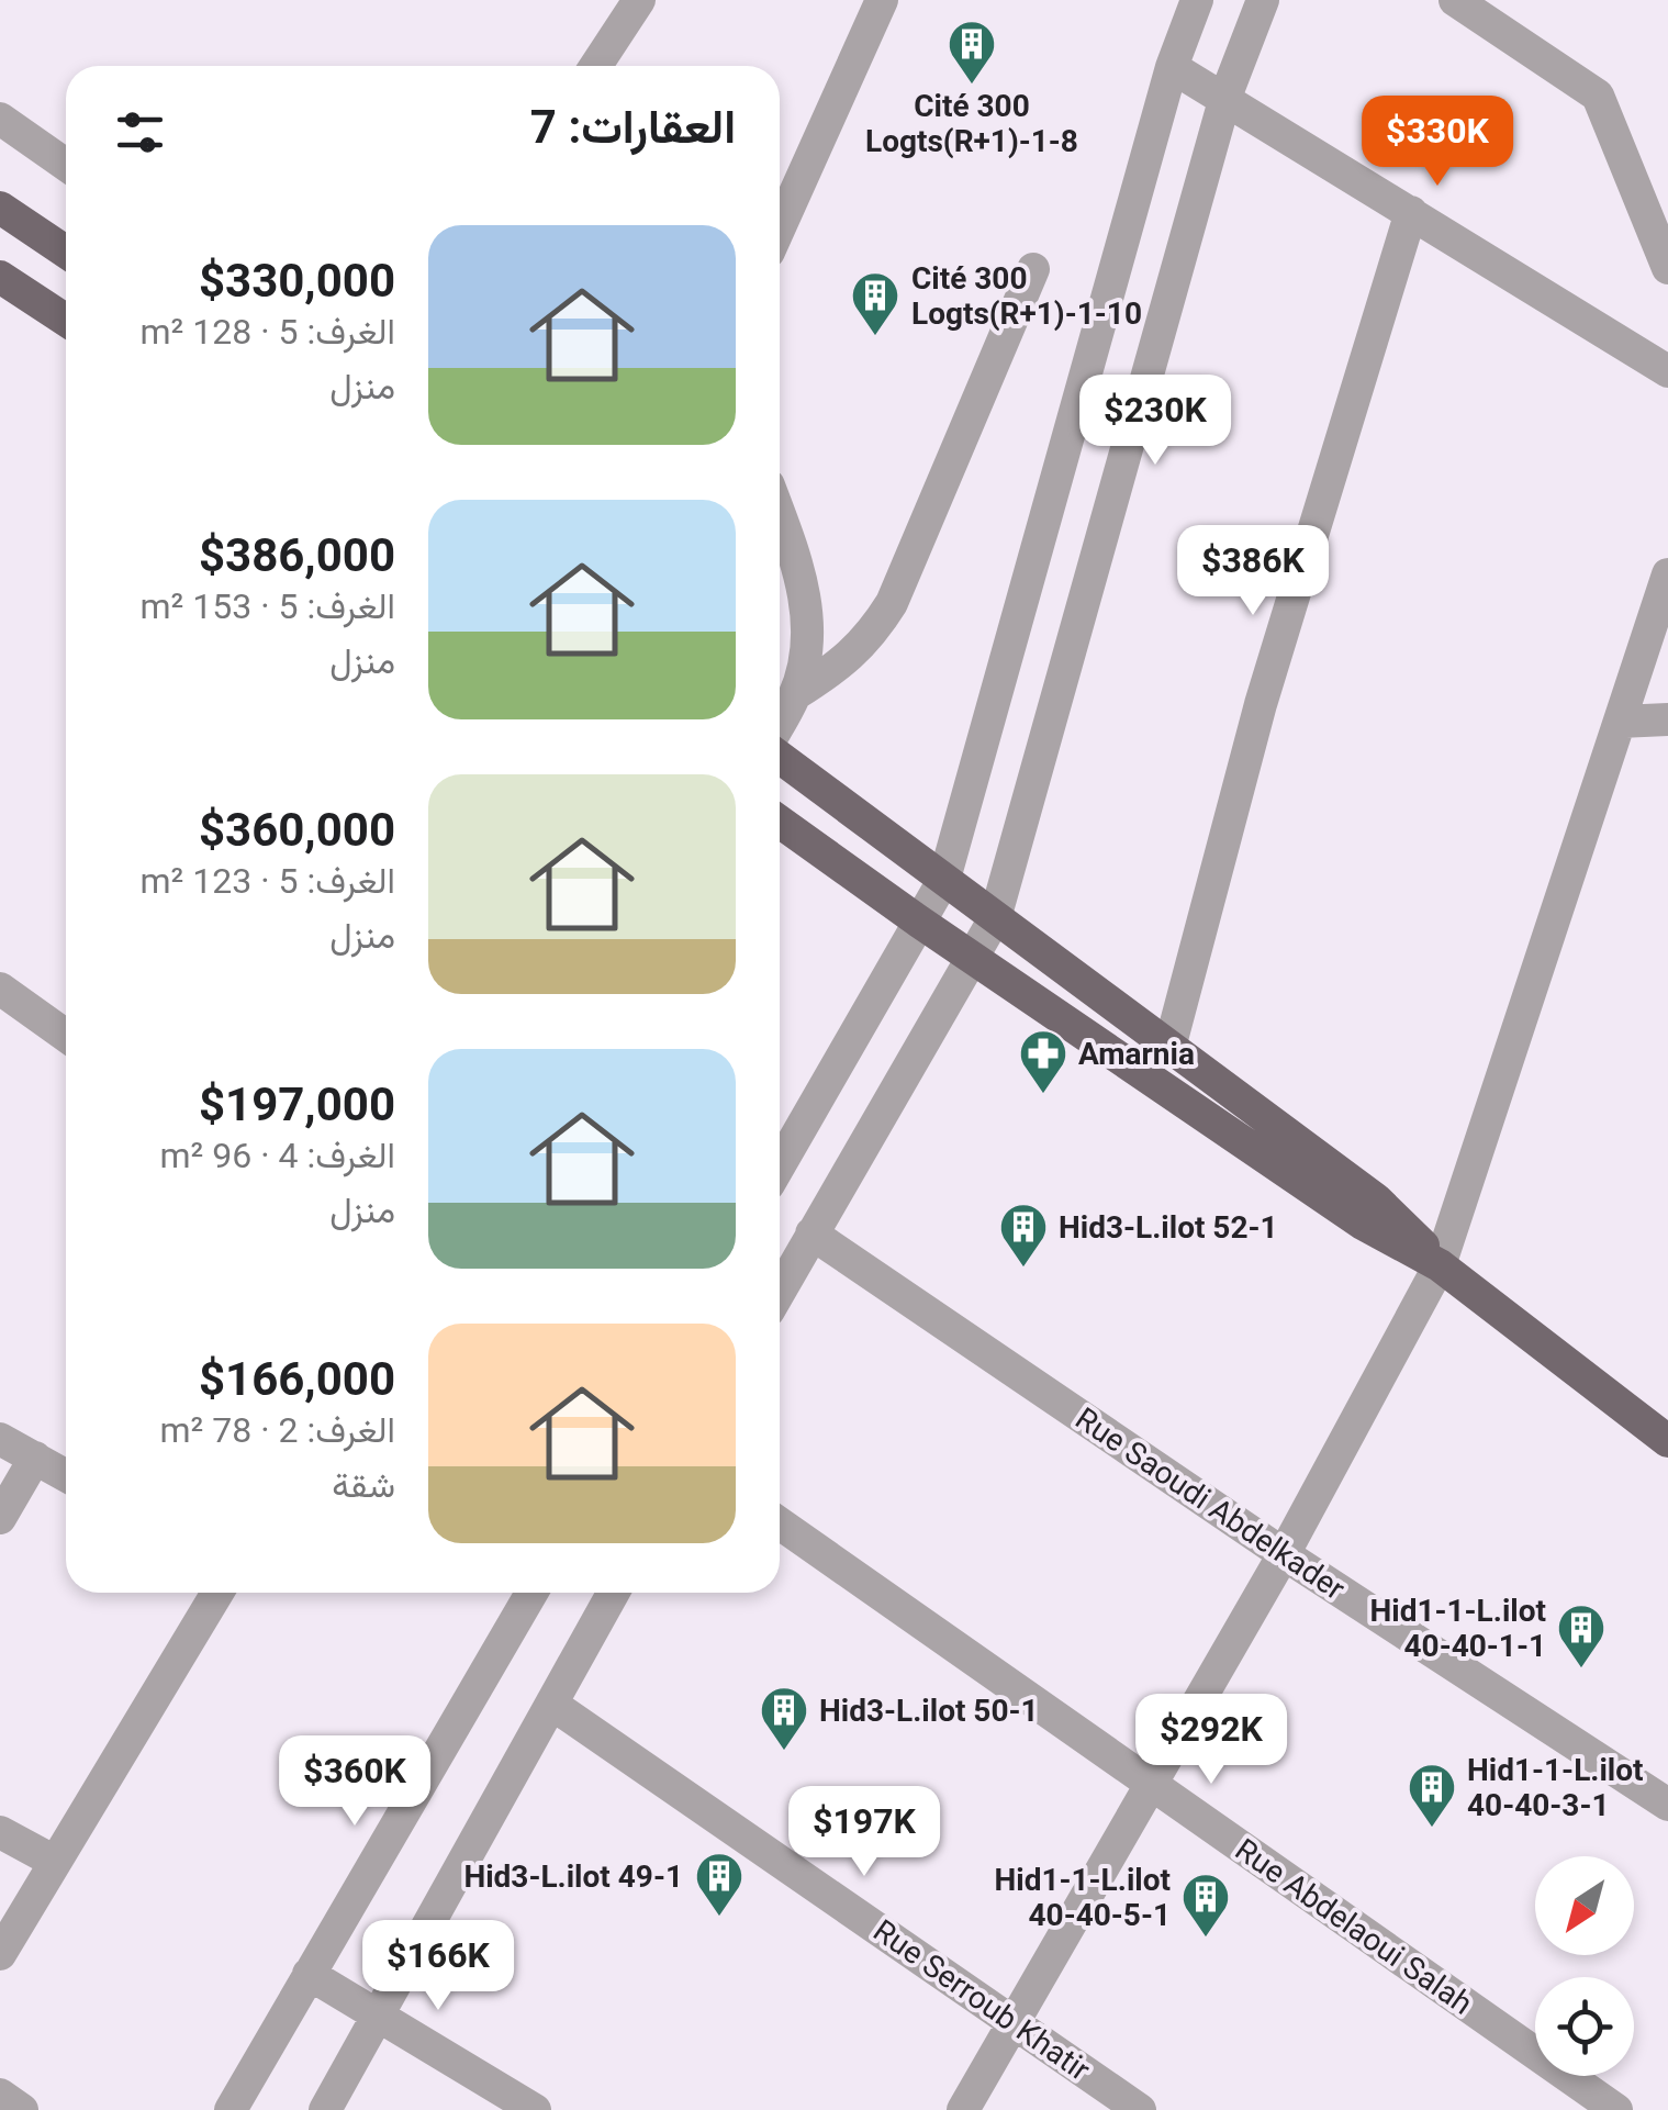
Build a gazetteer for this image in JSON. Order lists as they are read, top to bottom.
{
  "streets": {
    "street": ["Rue Saoudi Abdelkader", "Rue Abdelaoui Salah", "Rue Serroub Khatir"]
  },
  "places": {
    "building": [
      "Cité 300 Logts(R+1)-1-8",
      "Cité 300 Logts(R+1)-1-10",
      "Hid3-L.ilot 52-1",
      "Hid1-1-L.ilot 40-40-1-1",
      "Hid3-L.ilot 50-1",
      "Hid1-1-L.ilot 40-40-3-1",
      "Hid3-L.ilot 49-1",
      "Hid1-1-L.ilot 40-40-5-1"
    ],
    "pharmacy": ["Amarnia"]
  },
  "north": "bottom left",
  "page": {
    "heading": "العقارات: 7",
    "price": [
      "$330K",
      "$230K",
      "$386K",
      "$292K",
      "$360K",
      "$197K",
      "$166K"
    ],
    "list": [
      {
        "name": "$330,000",
        "note": "الغرف: 5 · 128 m² · منزل"
      },
      {
        "name": "$386,000",
        "note": "الغرف: 5 · 153 m² · منزل"
      },
      {
        "name": "$360,000",
        "note": "الغرف: 5 · 123 m² · منزل"
      },
      {
        "name": "$197,000",
        "note": "الغرف: 4 · 96 m² · منزل"
      },
      {
        "name": "$166,000",
        "note": "الغرف: 2 · 78 m² · شقة"
      }
    ]
  }
}
